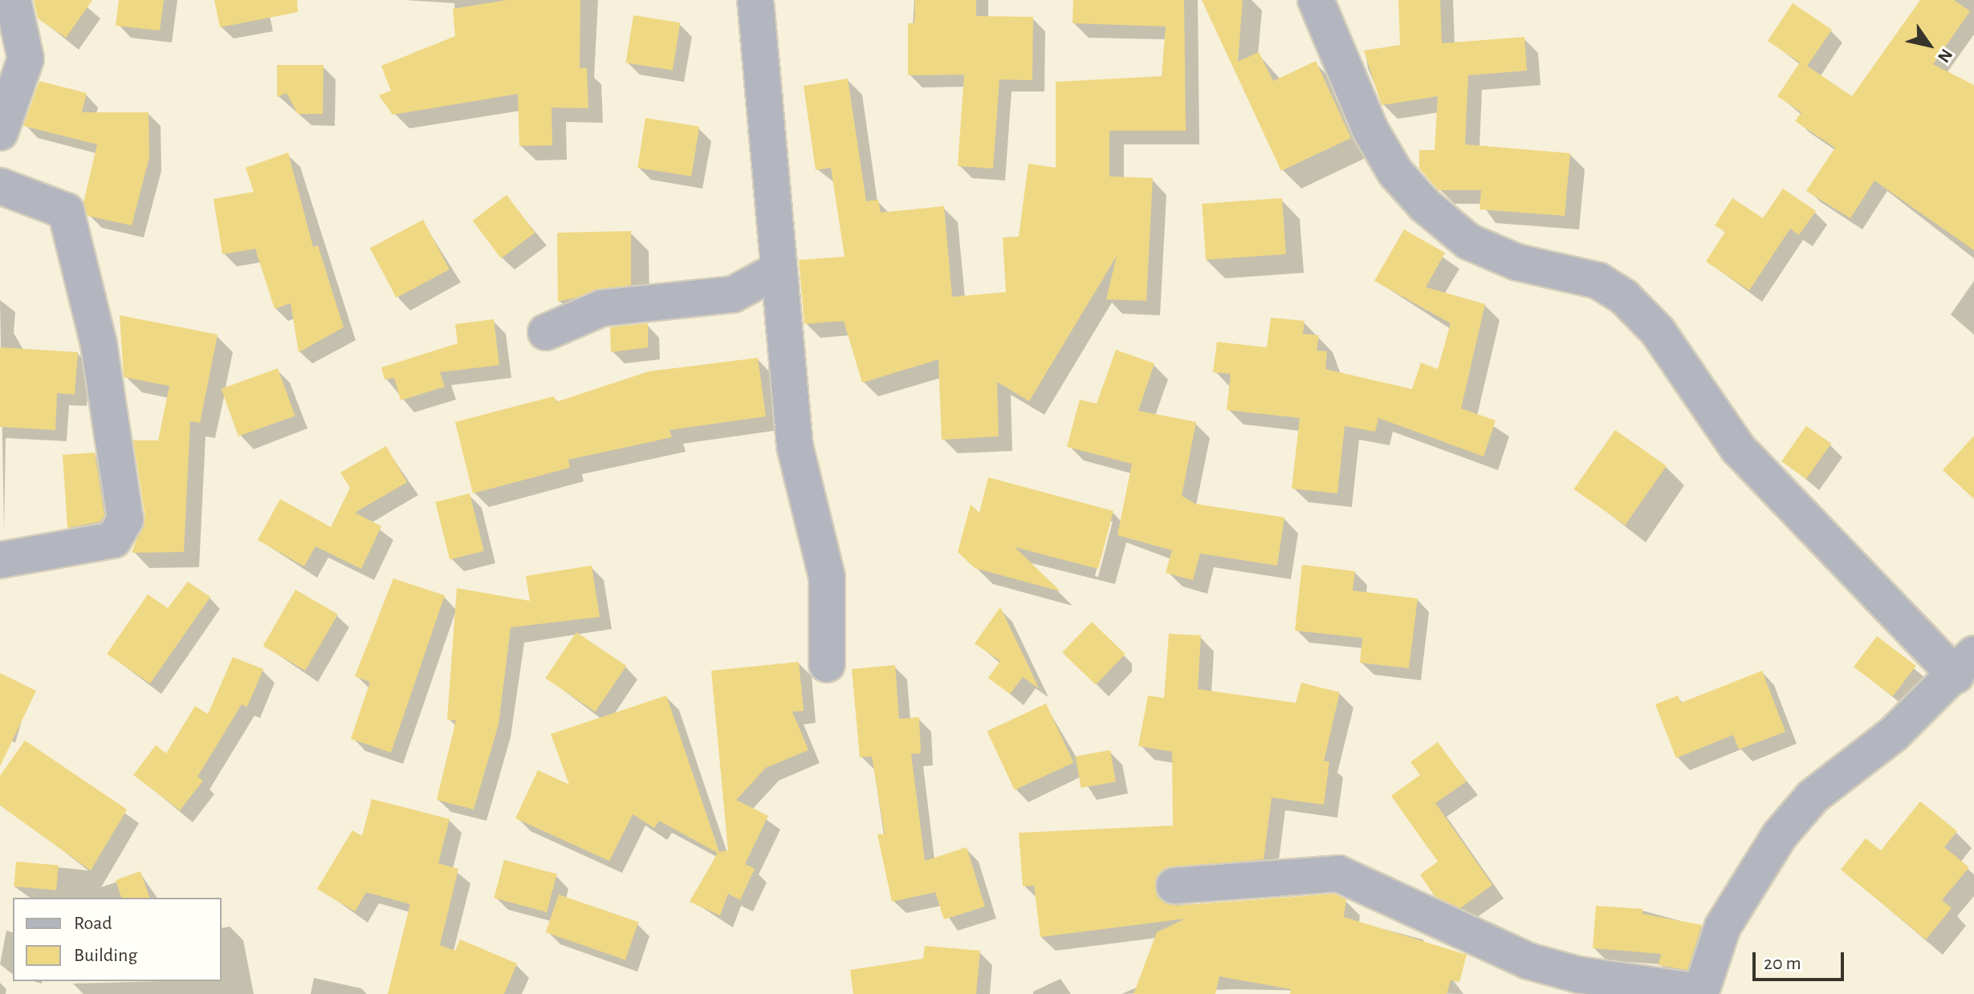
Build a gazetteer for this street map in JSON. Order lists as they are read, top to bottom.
{
  "legend": ["Road", "Building"],
  "scale_bar": "20 m",
  "north": "bottom right"
}
